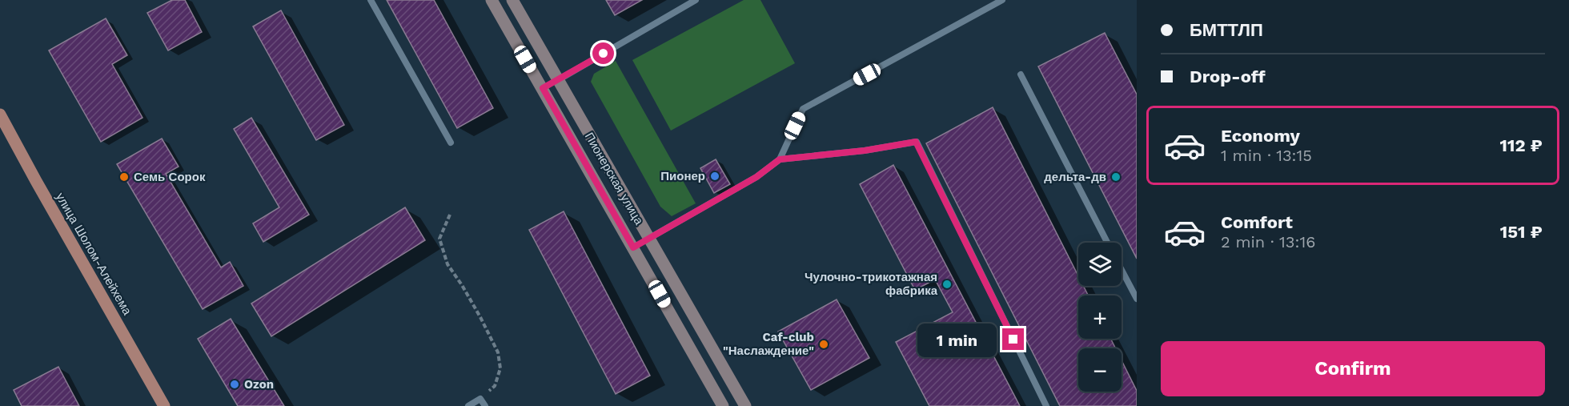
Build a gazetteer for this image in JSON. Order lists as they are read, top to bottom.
{
  "streets": {
    "main road": ["Пионерская улица", "улица Шолом-Алейхема"]
  },
  "places": [
    "Пионер",
    "Семь Сорок",
    "дельта-дв",
    "Чулочно-трикотажная фабрика",
    "Caf-club \"Наслаждение\"",
    "Ozon"
  ],
  "page": {
    "banner": ["БМТТЛП", "Drop-off"],
    "list": [
      {
        "name": "Economy",
        "note": "1 min · 13:15",
        "value": "112 ₽"
      },
      {
        "name": "Comfort",
        "note": "2 min · 13:16",
        "value": "151 ₽"
      }
    ],
    "map_buttons": ["+", "−"],
    "bubble": "1 min",
    "buttons": "Confirm"
  }
}
